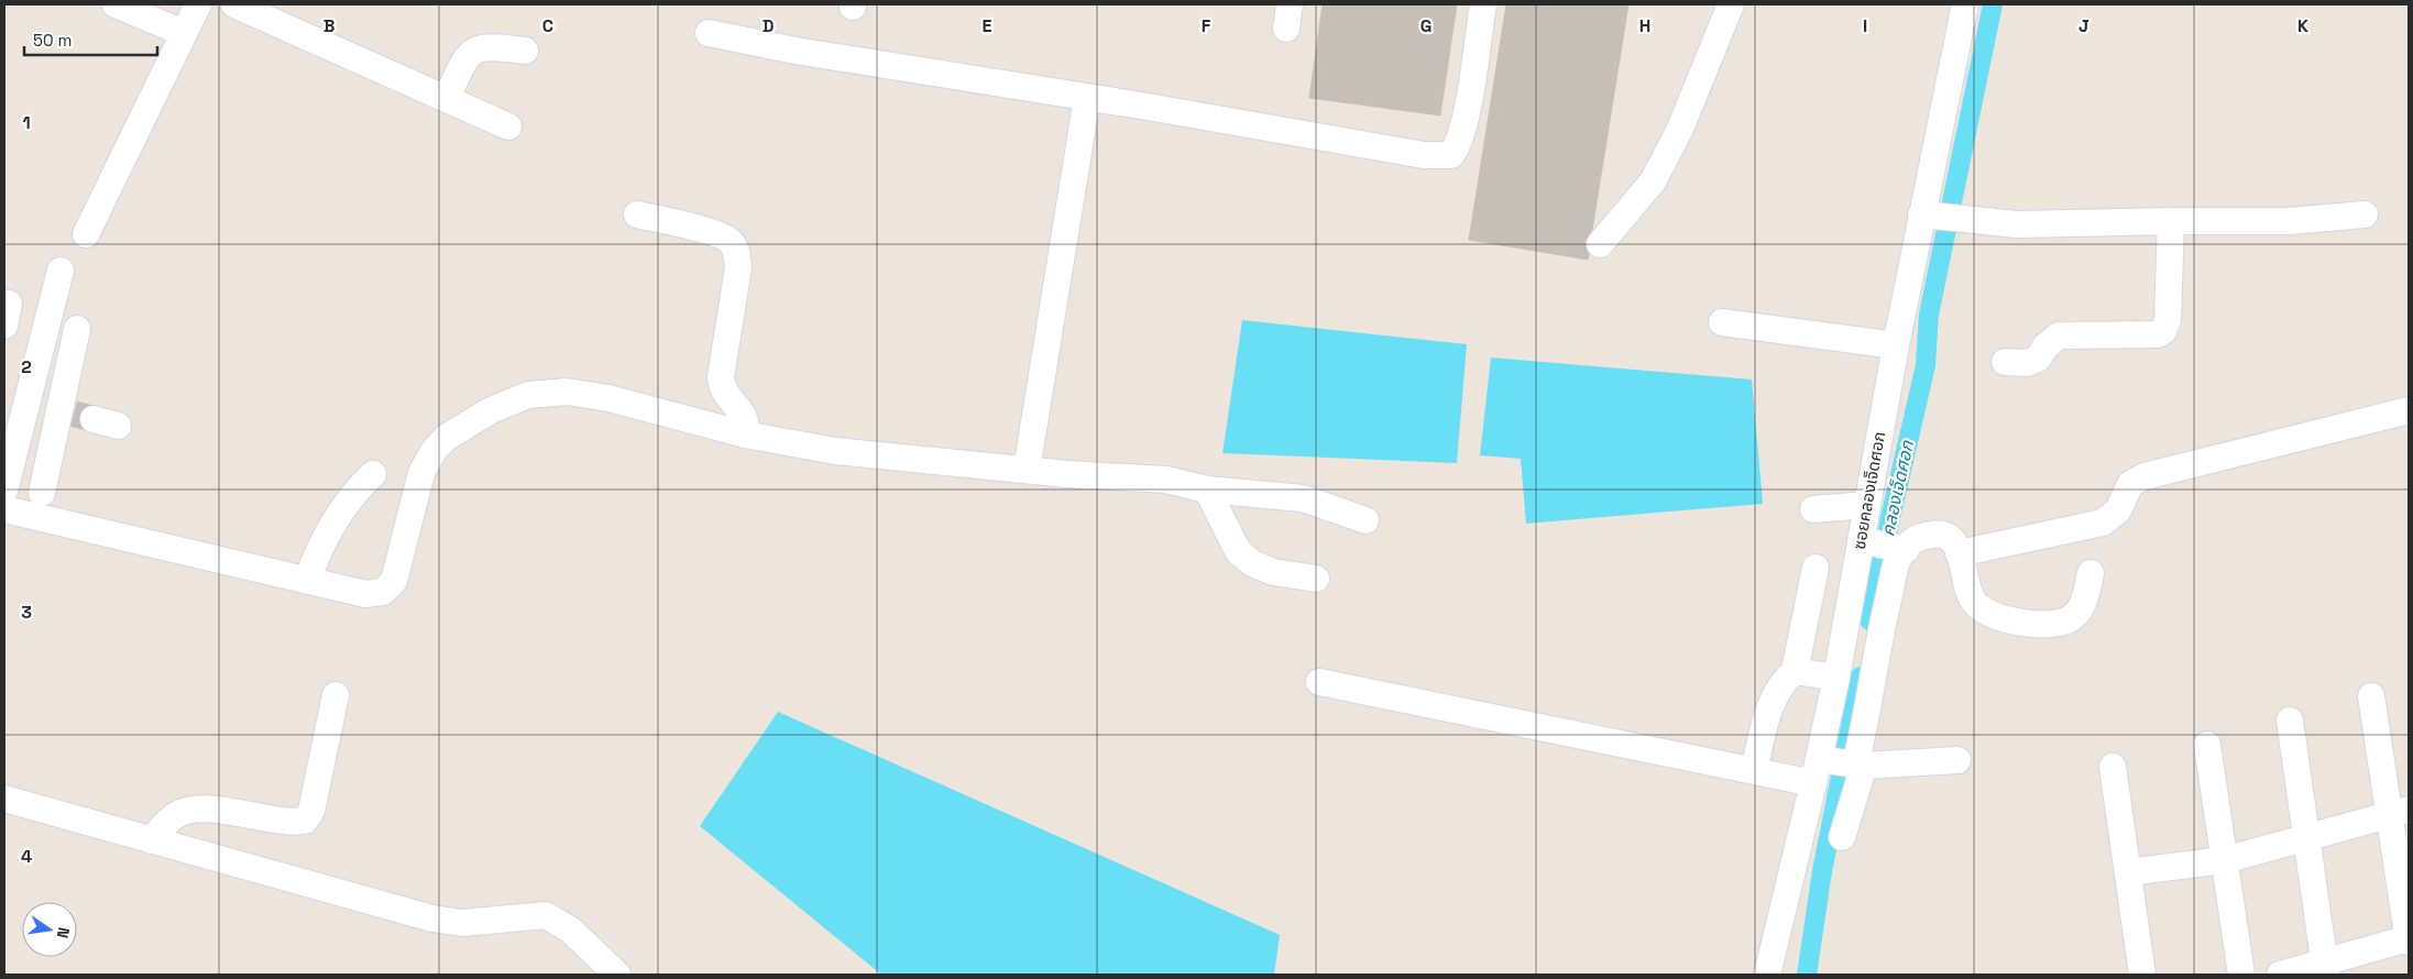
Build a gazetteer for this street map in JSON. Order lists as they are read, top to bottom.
{
  "streets": {
    "street": ["ซอยคลองเจ็ดศอก"]
  },
  "water": ["คลองเจ็ดศอก"],
  "scale_bar": "50 m",
  "north": "right",
  "grid": {
    "columns": [
      "B",
      "C",
      "D",
      "E",
      "F",
      "G",
      "H",
      "I",
      "J",
      "K"
    ],
    "rows": [
      "1",
      "2",
      "3",
      "4"
    ]
  }
}
